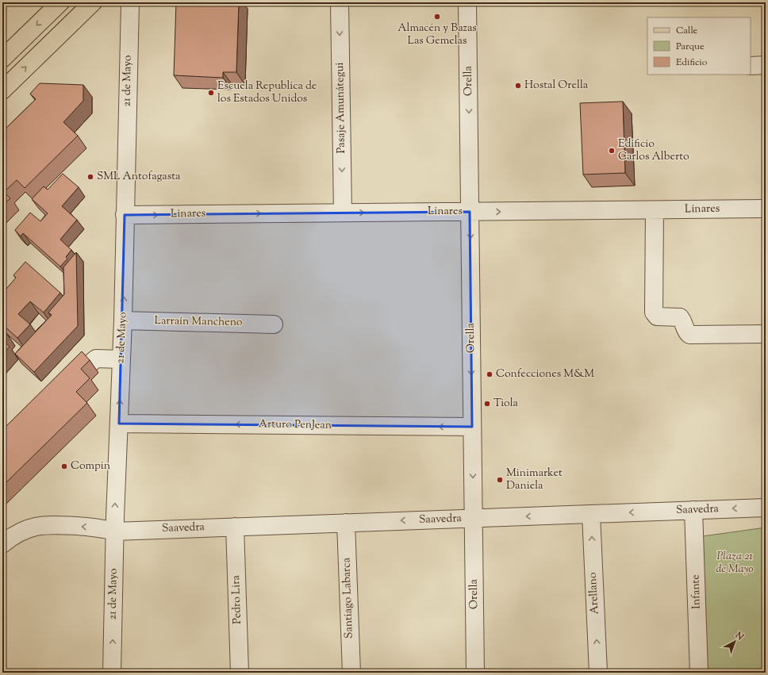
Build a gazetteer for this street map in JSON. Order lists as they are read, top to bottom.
{
  "streets": {
    "street": [
      "21 de Mayo",
      "Orella",
      "Pasaje Amunátegui",
      "Linares",
      "Larraín Mancheno",
      "Arturo PenJean",
      "Saavedra",
      "Infante",
      "Arellano",
      "Santiago Labarca",
      "Pedro Lira"
    ]
  },
  "crossings": [
    ["21 de Mayo", "Linares"],
    ["21 de Mayo", "Larraín Mancheno"],
    ["21 de Mayo", "Arturo PenJean"],
    ["21 de Mayo", "Saavedra"],
    ["Orella", "Linares"],
    ["Orella", "Arturo PenJean"],
    ["Orella", "Saavedra"],
    ["Pasaje Amunátegui", "Linares"],
    ["Saavedra", "Infante"],
    ["Saavedra", "Arellano"],
    ["Saavedra", "Santiago Labarca"],
    ["Saavedra", "Pedro Lira"]
  ],
  "one_way": [
    "21 de Mayo",
    "Orella",
    "Pasaje Amunátegui",
    "Linares",
    "Arturo PenJean",
    "Saavedra",
    "Arellano"
  ],
  "parks": ["Plaza 21 de Mayo"],
  "places": [
    "Almacén y Bazas Las Gemelas",
    "Hostal Orella",
    "Escuela Republica de los Estados Unidos",
    "Edificio Carlos Alberto",
    "SML Antofagasta",
    "Confecciones M&M",
    "Tiola",
    "Compin",
    "Minimarket Daniela"
  ],
  "legend": ["Calle", "Parque", "Edificio"],
  "north": "top right"
}
